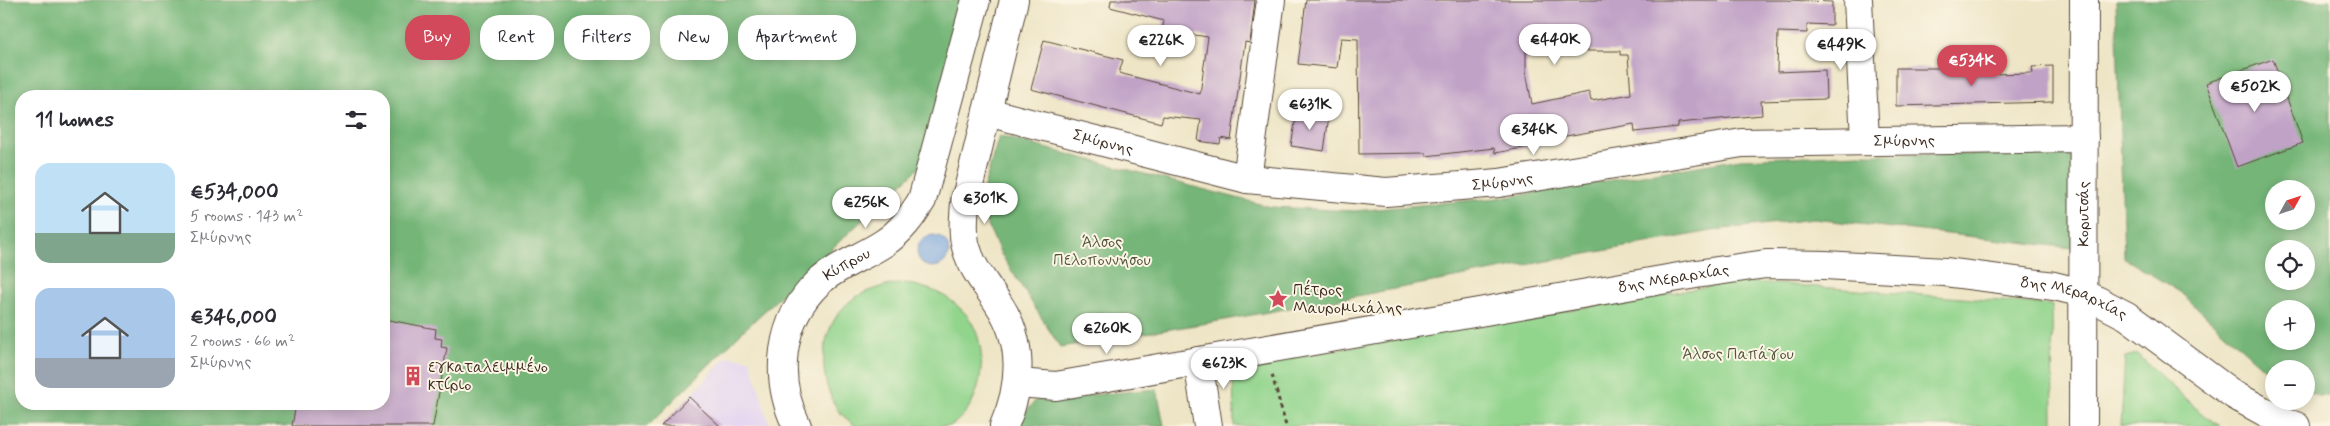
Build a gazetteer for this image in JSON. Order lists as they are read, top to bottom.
{
  "streets": {
    "street": [
      "Σμύρνης",
      "Κορυτσάς",
      "Κύπρου",
      "8ης Μεραρχίας"
    ]
  },
  "crossings": [
    ["Σμύρνης", "Κορυτσάς"],
    ["Κορυτσάς", "8ης Μεραρχίας"]
  ],
  "parks": ["Άλσος Πελοποννήσου", "Άλσος Παπάγου"],
  "places": {
    "place": ["Πέτρος Μαυρομιχάλης"],
    "building": ["εγκαταλειμμένο κτίριο"]
  },
  "north": "top right",
  "page": {
    "chip": [
      "Buy",
      "Rent",
      "Filters",
      "New",
      "Apartment"
    ],
    "price": [
      "€440K",
      "€226K",
      "€449K",
      "€534K",
      "€502K",
      "€631K",
      "€346K",
      "€301K",
      "€256K",
      "€260K",
      "€623K"
    ],
    "heading": "11 homes",
    "list": [
      {
        "name": "€534,000",
        "note": "5 rooms · 143 m² · Σμύρνης"
      },
      {
        "name": "€346,000",
        "note": "2 rooms · 66 m² · Σμύρνης"
      }
    ],
    "map_buttons": ["+", "−"]
  }
}
